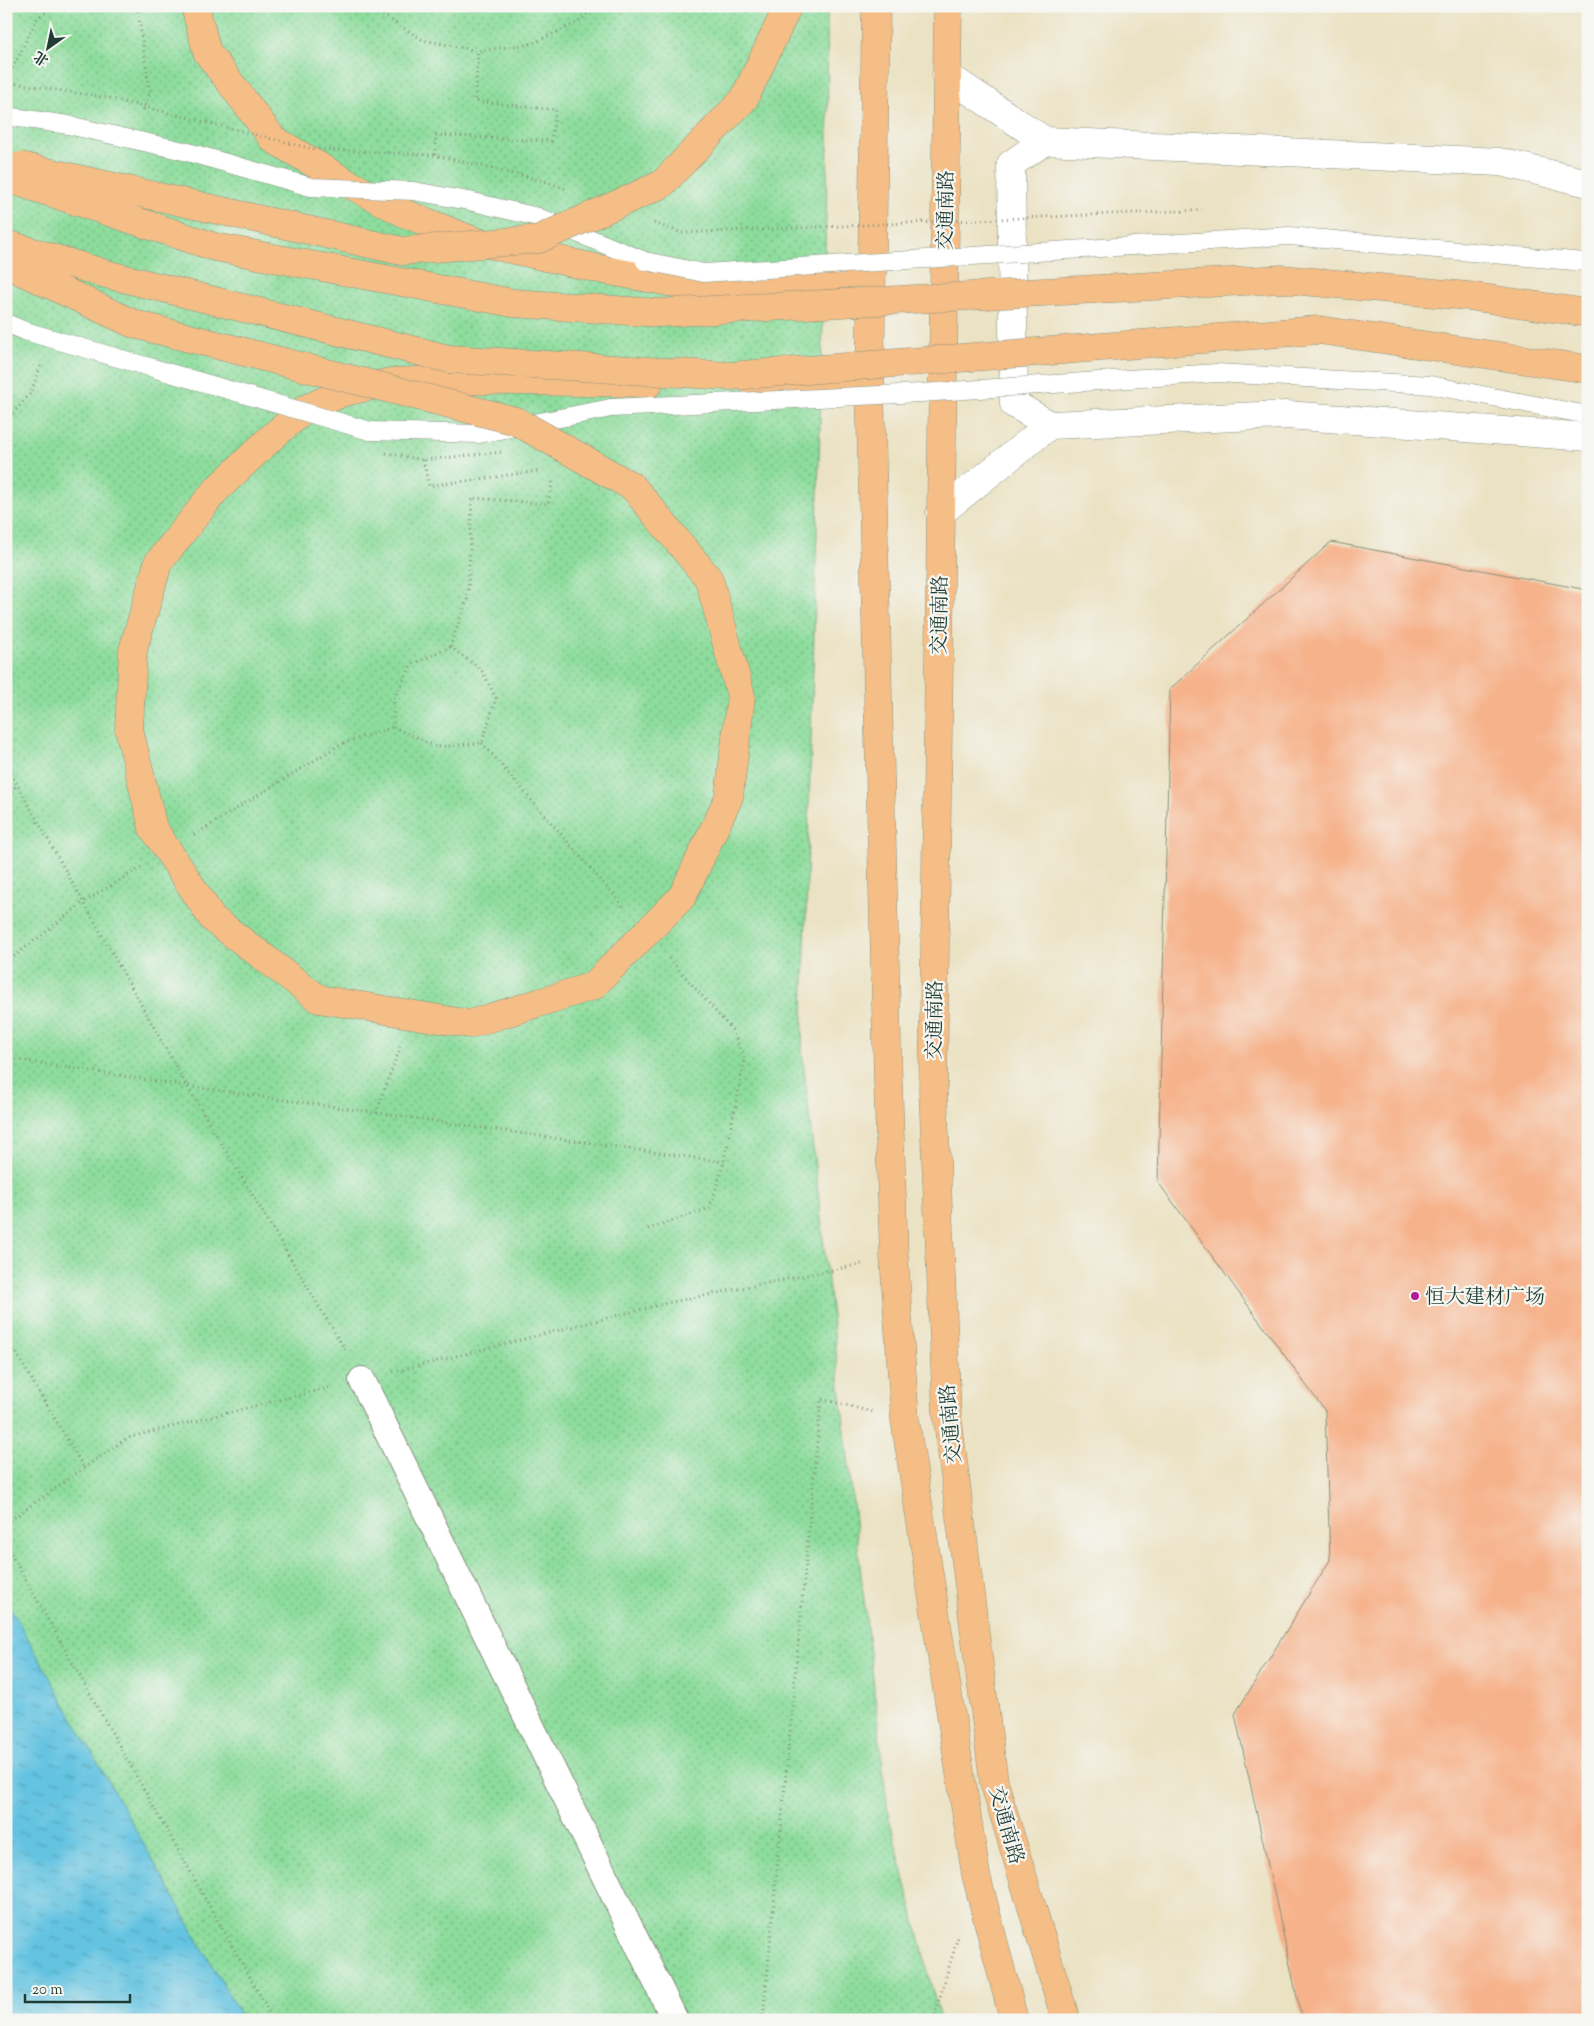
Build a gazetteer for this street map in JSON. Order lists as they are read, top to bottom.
{
  "streets": {
    "main road": ["交通南路"]
  },
  "places": ["恒大建材广场"],
  "scale_bar": "20 m",
  "north": "bottom left"
}
